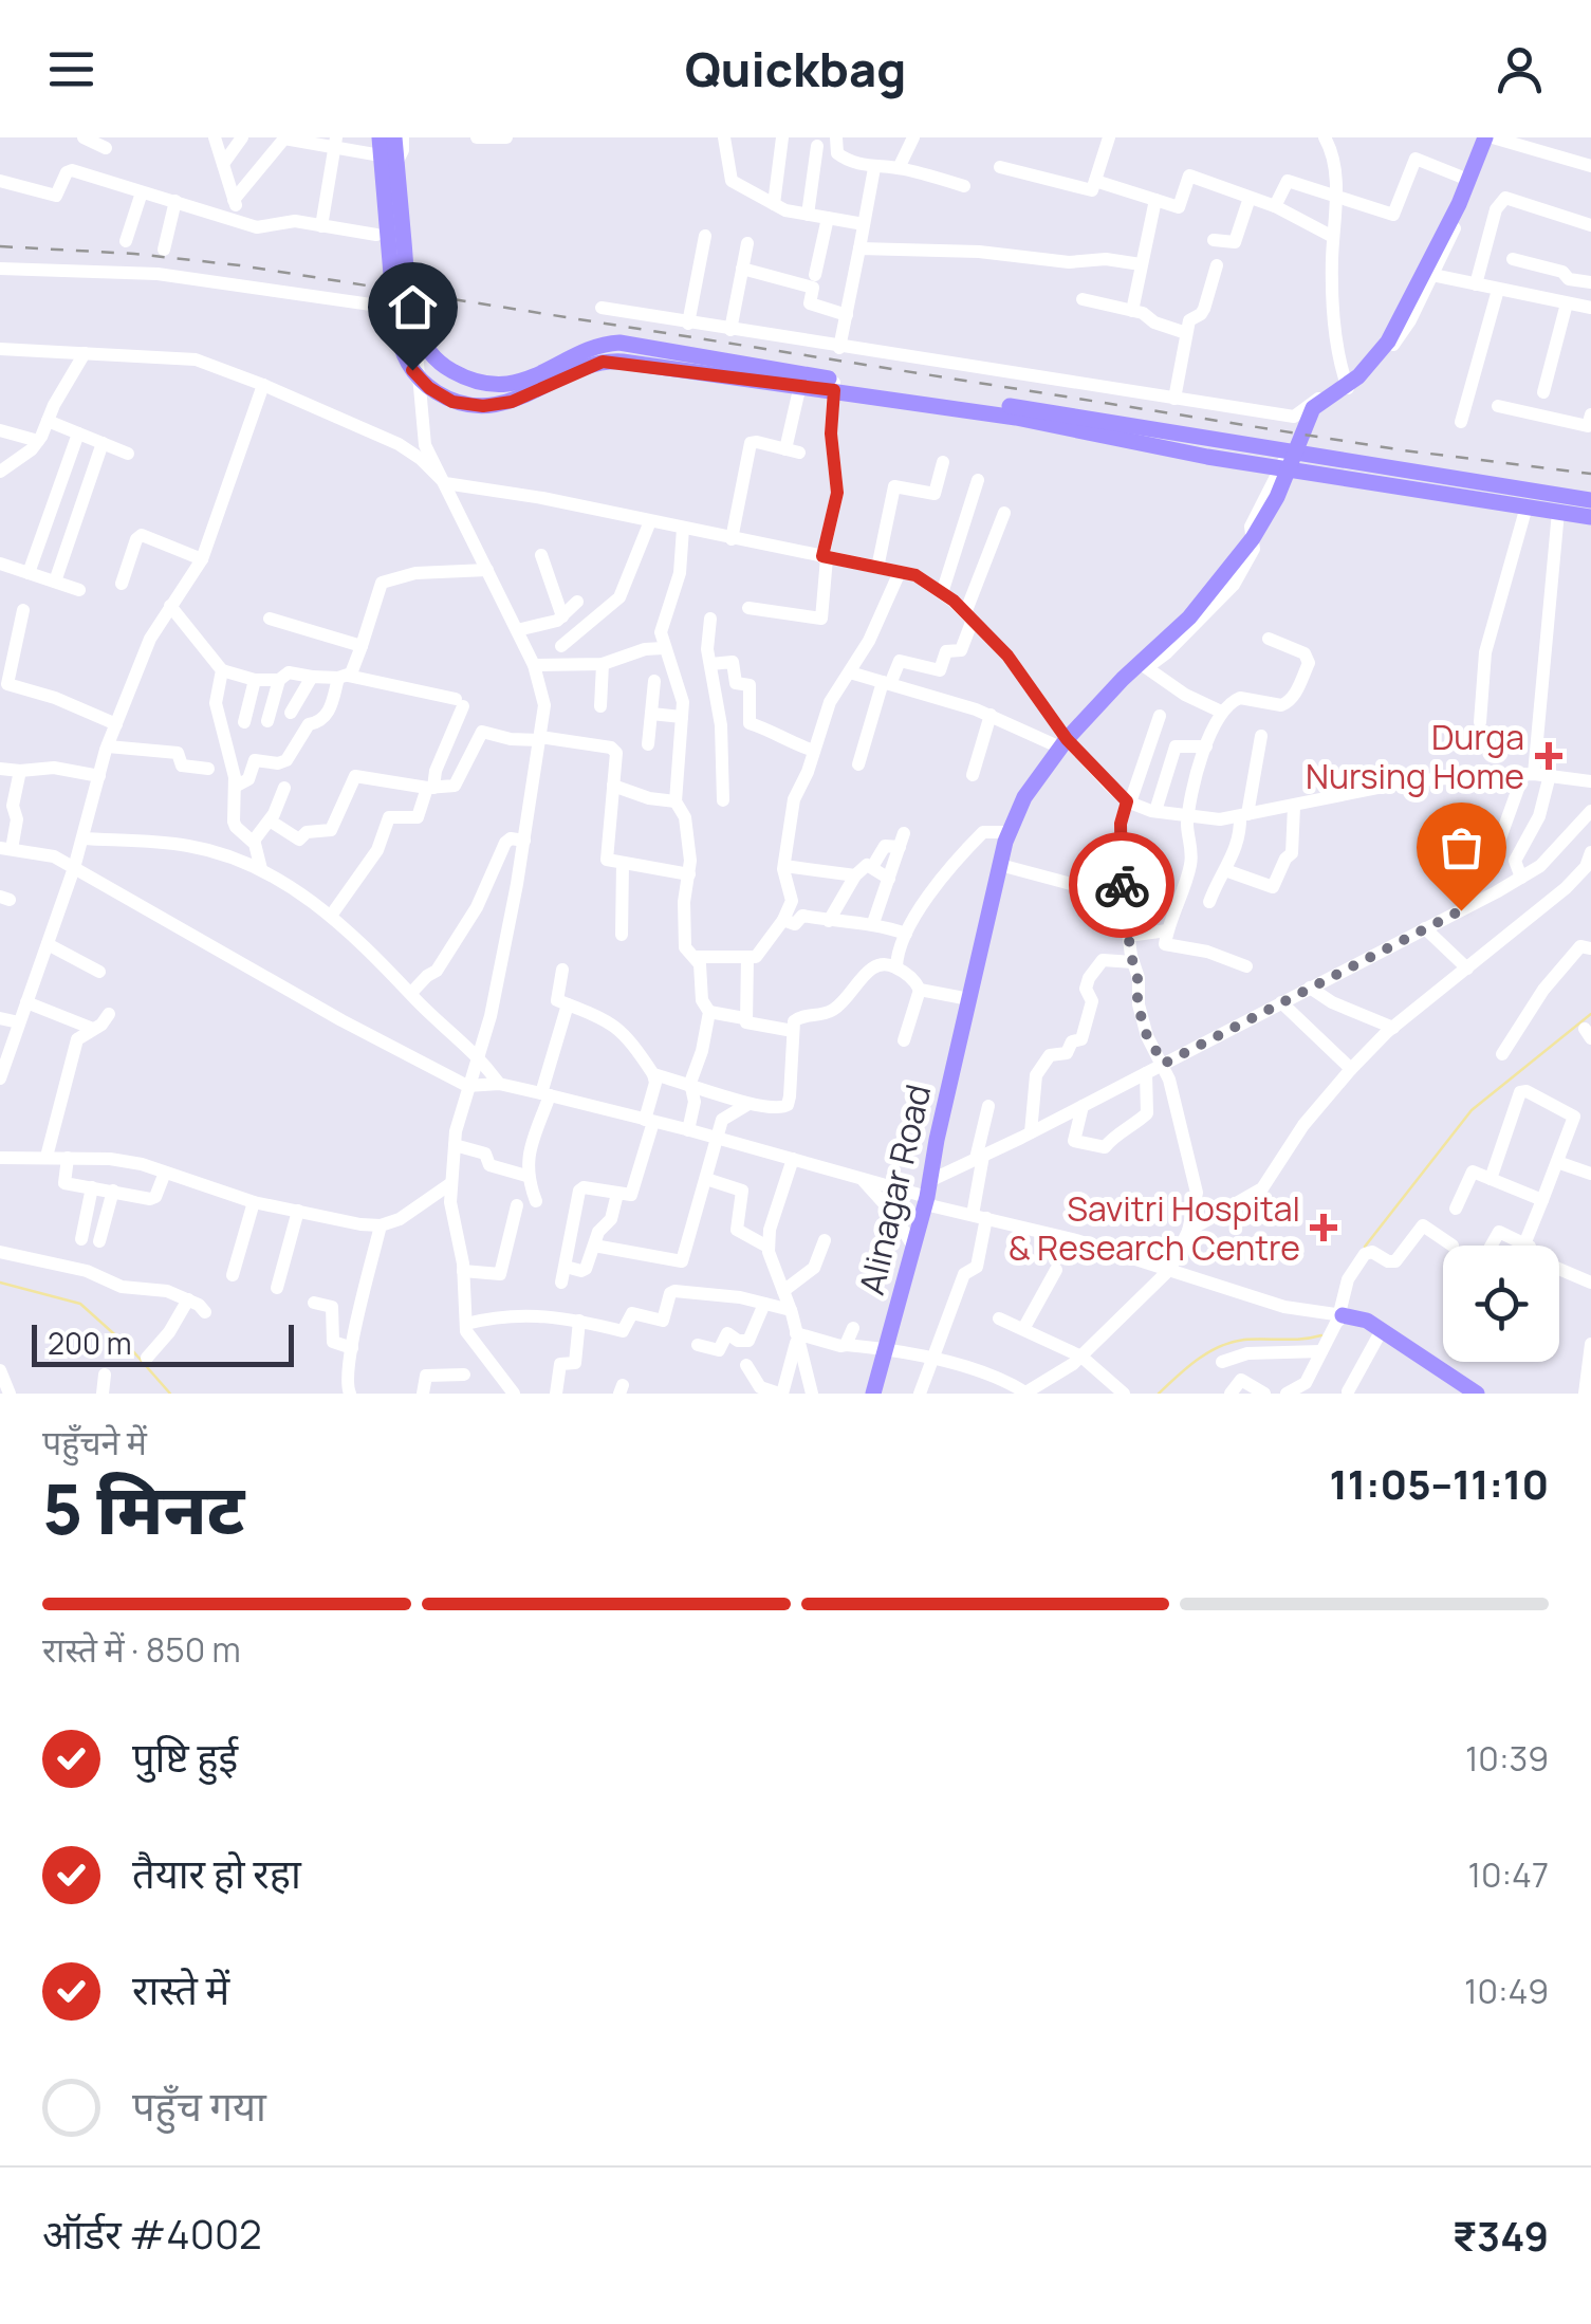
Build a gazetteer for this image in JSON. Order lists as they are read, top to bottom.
{
  "streets": {
    "main road": ["Alinagar Road"]
  },
  "places": {
    "health": ["Durga Nursing Home", "Savitri Hospital & Research Centre"]
  },
  "scale_bar": "200 m",
  "page": {
    "header": "Quickbag",
    "scale": "200 m",
    "heading": ["5 मिनट", "पहुँचने में", "11:05–11:10"],
    "panel": ["ऑर्डर #4002", "₹349"],
    "bar": "रास्ते में · 850 m",
    "list": [
      ["पुष्टि हुई", "10:39"],
      ["तैयार हो रहा", "10:47"],
      ["रास्ते में", "10:49"],
      "पहुँच गया"
    ]
  }
}
